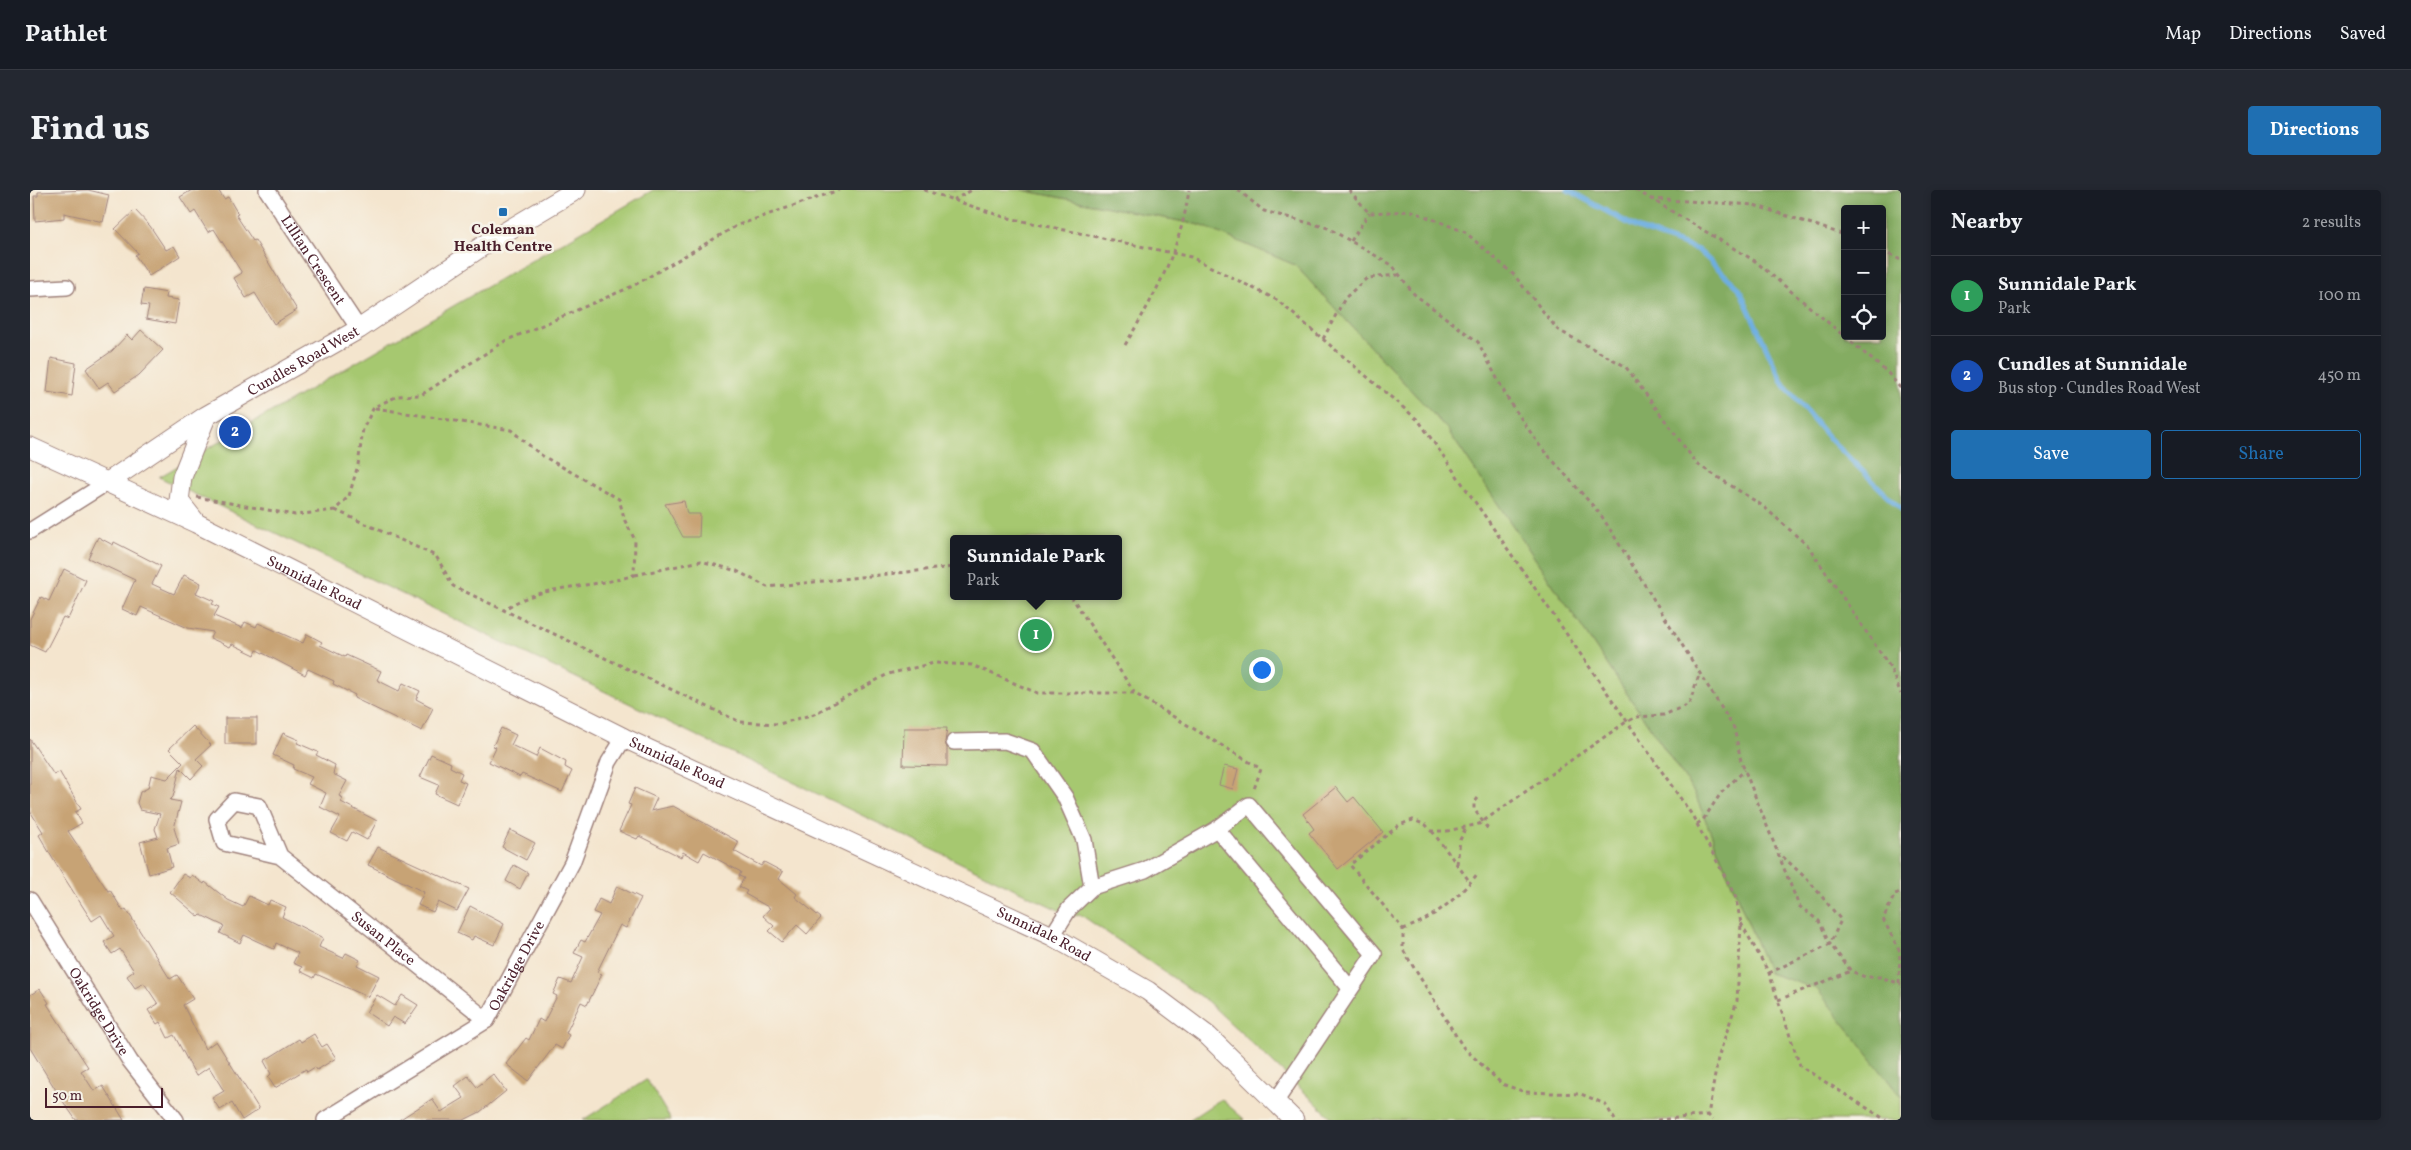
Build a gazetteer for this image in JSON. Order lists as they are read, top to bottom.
{
  "streets": {
    "main road": ["Cundles Road West", "Sunnidale Road"],
    "street": ["Lillian Crescent", "Susan Place", "Oakridge Drive"]
  },
  "crossings": [
    ["Lillian Crescent", "Cundles Road West"],
    ["Cundles Road West", "Sunnidale Road"],
    ["Sunnidale Road", "Oakridge Drive"],
    ["Susan Place", "Oakridge Drive"]
  ],
  "places": {
    "transit": ["Coleman Health Centre"]
  },
  "scale_bar": "50 m",
  "page": {
    "header": "Pathlet",
    "nav": ["Map", "Directions", "Saved"],
    "title": "Find us",
    "buttons": [
      "Directions",
      ["Save", "Share"]
    ],
    "heading": ["Nearby", "2 results"],
    "map_buttons": ["+", "−"],
    "list": [
      {
        "mark": "1",
        "name": "Sunnidale Park",
        "note": "Park",
        "value": "100 m"
      },
      {
        "mark": "2",
        "name": "Cundles at Sunnidale",
        "note": "Bus stop · Cundles Road West",
        "value": "450 m"
      }
    ],
    "pins": ["2", "1"],
    "popup": ["Sunnidale Park", "Park"],
    "scale": "50 m"
  }
}
